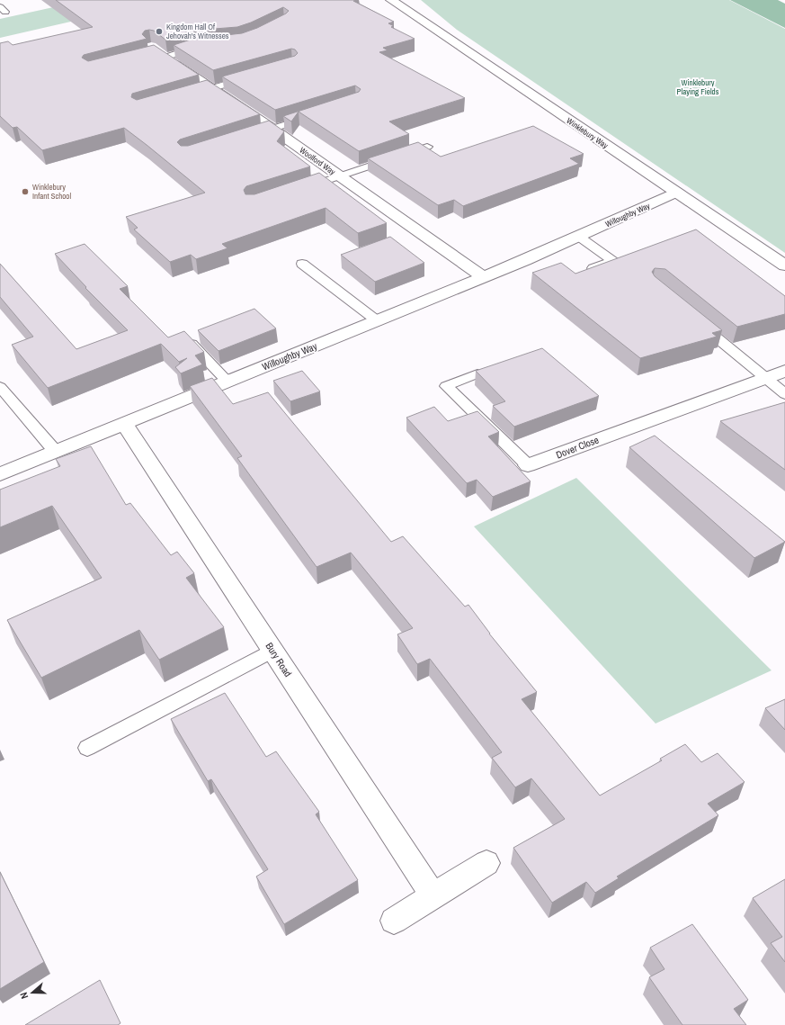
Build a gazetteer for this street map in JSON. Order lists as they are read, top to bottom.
{
  "streets": {
    "street": [
      "Winklebury Way",
      "Woolford Way",
      "Willoughby Way",
      "Dover Close",
      "Bury Road"
    ]
  },
  "crossings": [
    ["Winklebury Way", "Willoughby Way"],
    ["Woolford Way", "Willoughby Way"],
    ["Willoughby Way", "Bury Road"]
  ],
  "parks": ["Winklebury Playing Fields"],
  "places": ["Kingdom Hall Of Jehovah's Witnesses", "Winklebury Infant School"],
  "north": "left"
}
